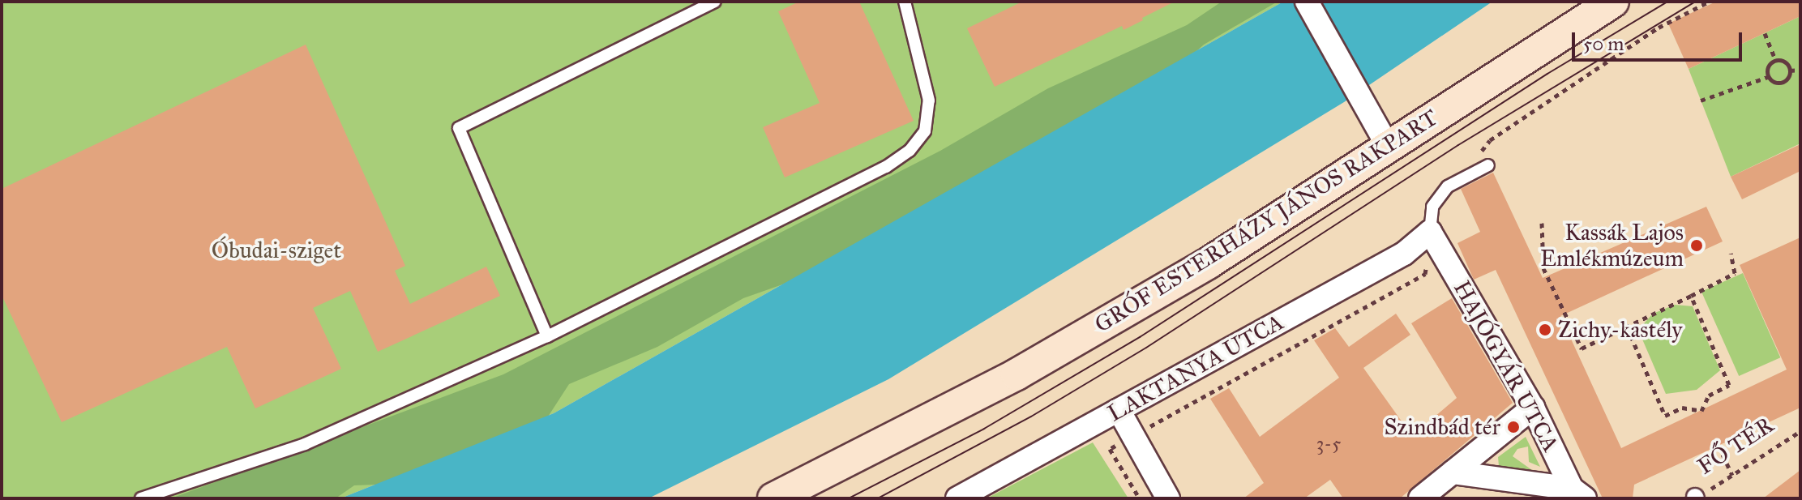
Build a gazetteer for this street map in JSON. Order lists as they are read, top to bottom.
{
  "streets": {
    "main road": ["GRÓF ESTERHÁZY JÁNOS RAKPART"],
    "street": ["HAJÓGYÁR UTCA", "LAKTANYA UTCA"],
    "path": ["FŐ TÉR"]
  },
  "crossings": [
    ["HAJÓGYÁR UTCA", "LAKTANYA UTCA"]
  ],
  "parks": ["Óbudai-sziget"],
  "places": ["Kassák Lajos Emlékmúzeum", "Zichy-kastély", "Szindbád tér"],
  "house_numbers": ["3-5"],
  "scale_bar": "50 m"
}
